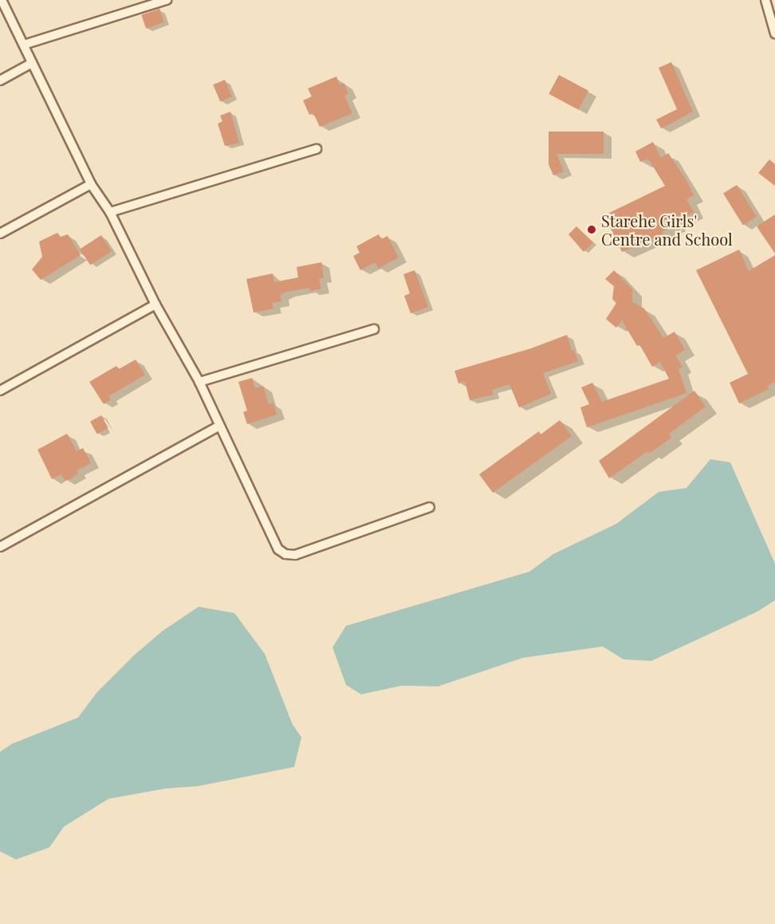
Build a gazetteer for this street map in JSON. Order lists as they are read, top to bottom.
{
  "places": ["Starehe Girls' Centre and School"]
}
